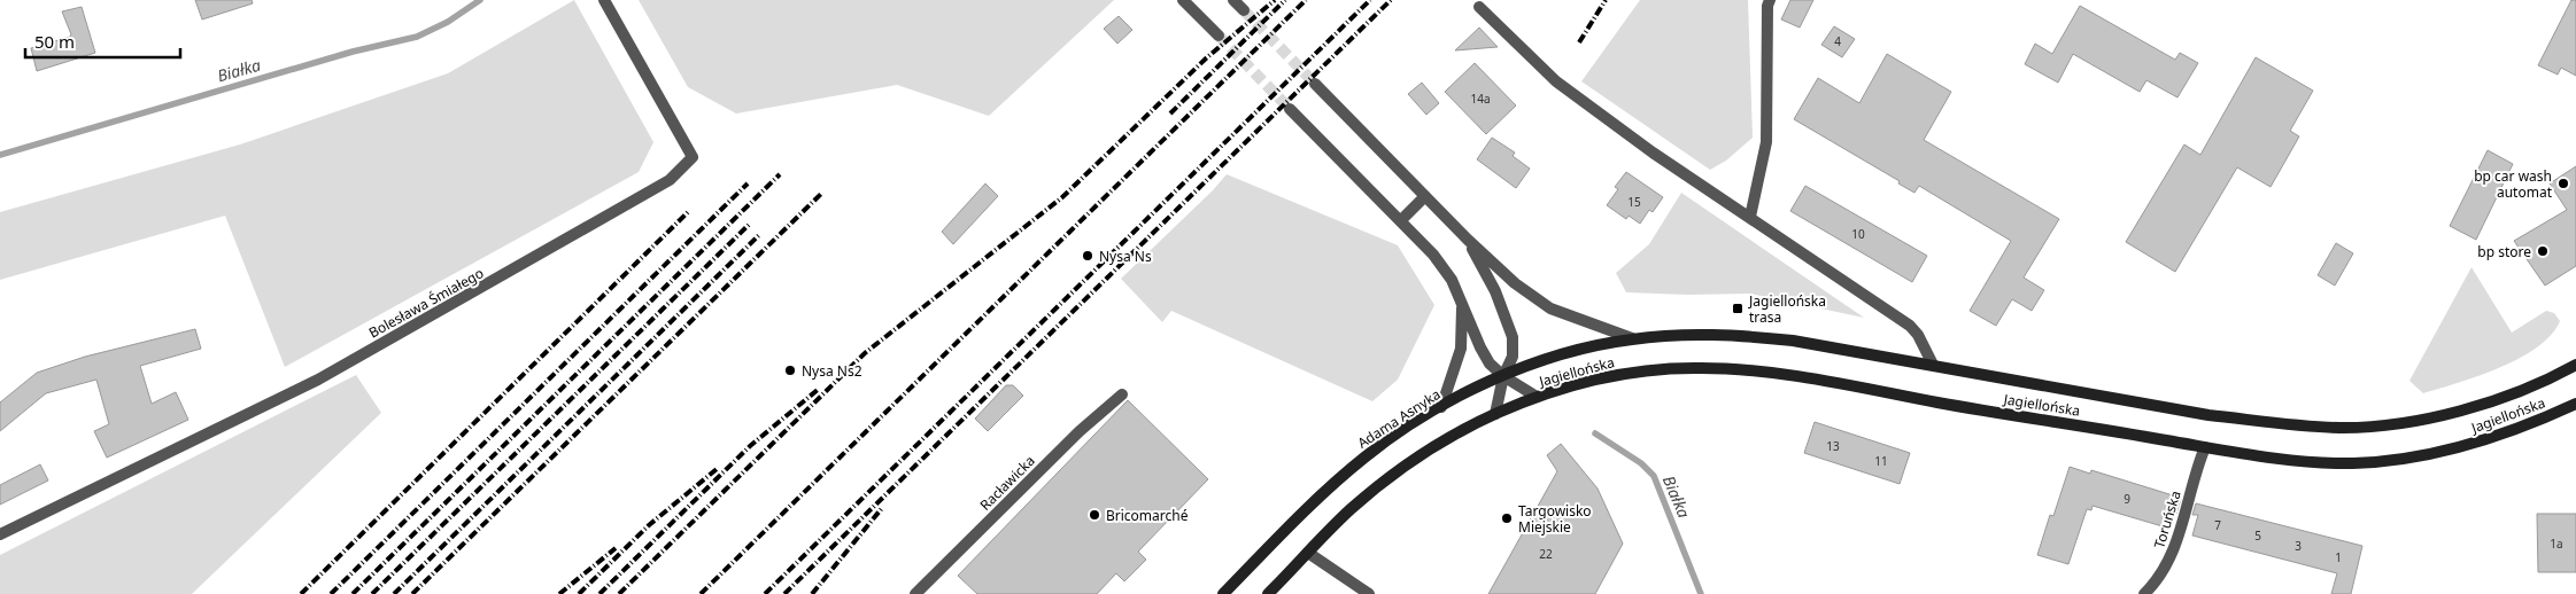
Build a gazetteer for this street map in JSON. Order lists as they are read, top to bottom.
{
  "streets": {
    "main road": ["Jagiellońska", "Adama Asnyka"],
    "street": ["Bolesława Śmiałego", "Racławicka", "Toruńska"]
  },
  "crossings": [
    ["Jagiellońska", "Adama Asnyka"],
    ["Jagiellońska", "Toruńska"]
  ],
  "water": ["Białka"],
  "places": {
    "other": [
      "bp car wash automat",
      "bp store",
      "Nysa Ns",
      "Nysa Ns2",
      "Bricomarché",
      "Targowisko Miejskie"
    ],
    "transit": ["Jagiellońska trasa"]
  },
  "house_numbers": [
    "4",
    "14a",
    "15",
    "10",
    "13",
    "11",
    "9",
    "7",
    "5",
    "1a",
    "3",
    "22",
    "1"
  ],
  "scale_bar": "50 m"
}
